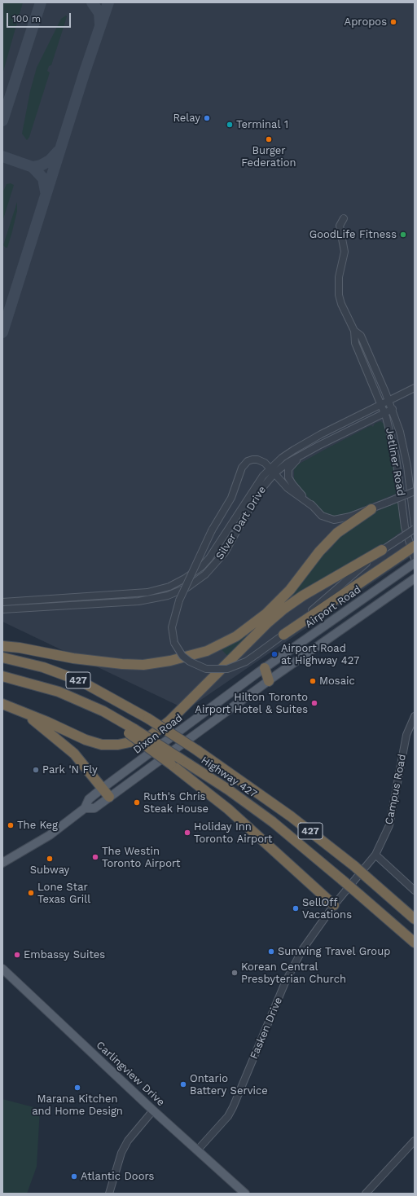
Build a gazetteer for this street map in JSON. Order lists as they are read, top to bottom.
{
  "streets": {
    "highway": ["427", "Highway 427"],
    "main road": ["Airport Road", "Dixon Road", "Carlingview Drive"],
    "street": [
      "Jetliner Road",
      "Silver Dart Drive",
      "Campus Road",
      "Fasken Drive"
    ]
  },
  "crossings": [
    ["Jetliner Road", "Silver Dart Drive"],
    ["Airport Road", "Dixon Road"],
    ["Campus Road", "Fasken Drive"],
    ["Fasken Drive", "Carlingview Drive"]
  ],
  "places": [
    "Apropos",
    "Relay",
    "Terminal 1",
    "Burger Federation",
    "GoodLife Fitness",
    "Airport Road at Highway 427",
    "Mosaic",
    "Hilton Toronto Airport Hotel & Suites",
    "Park 'N Fly",
    "Ruth's Chris Steak House",
    "The Keg",
    "Holiday Inn Toronto Airport",
    "The Westin Toronto Airport",
    "Subway",
    "Lone Star Texas Grill",
    "SellOff Vacations",
    "Sunwing Travel Group",
    "Embassy Suites",
    "Korean Central Presbyterian Church",
    "Ontario Battery Service",
    "Marana Kitchen and Home Design",
    "Atlantic Doors"
  ],
  "scale_bar": "100 m"
}
